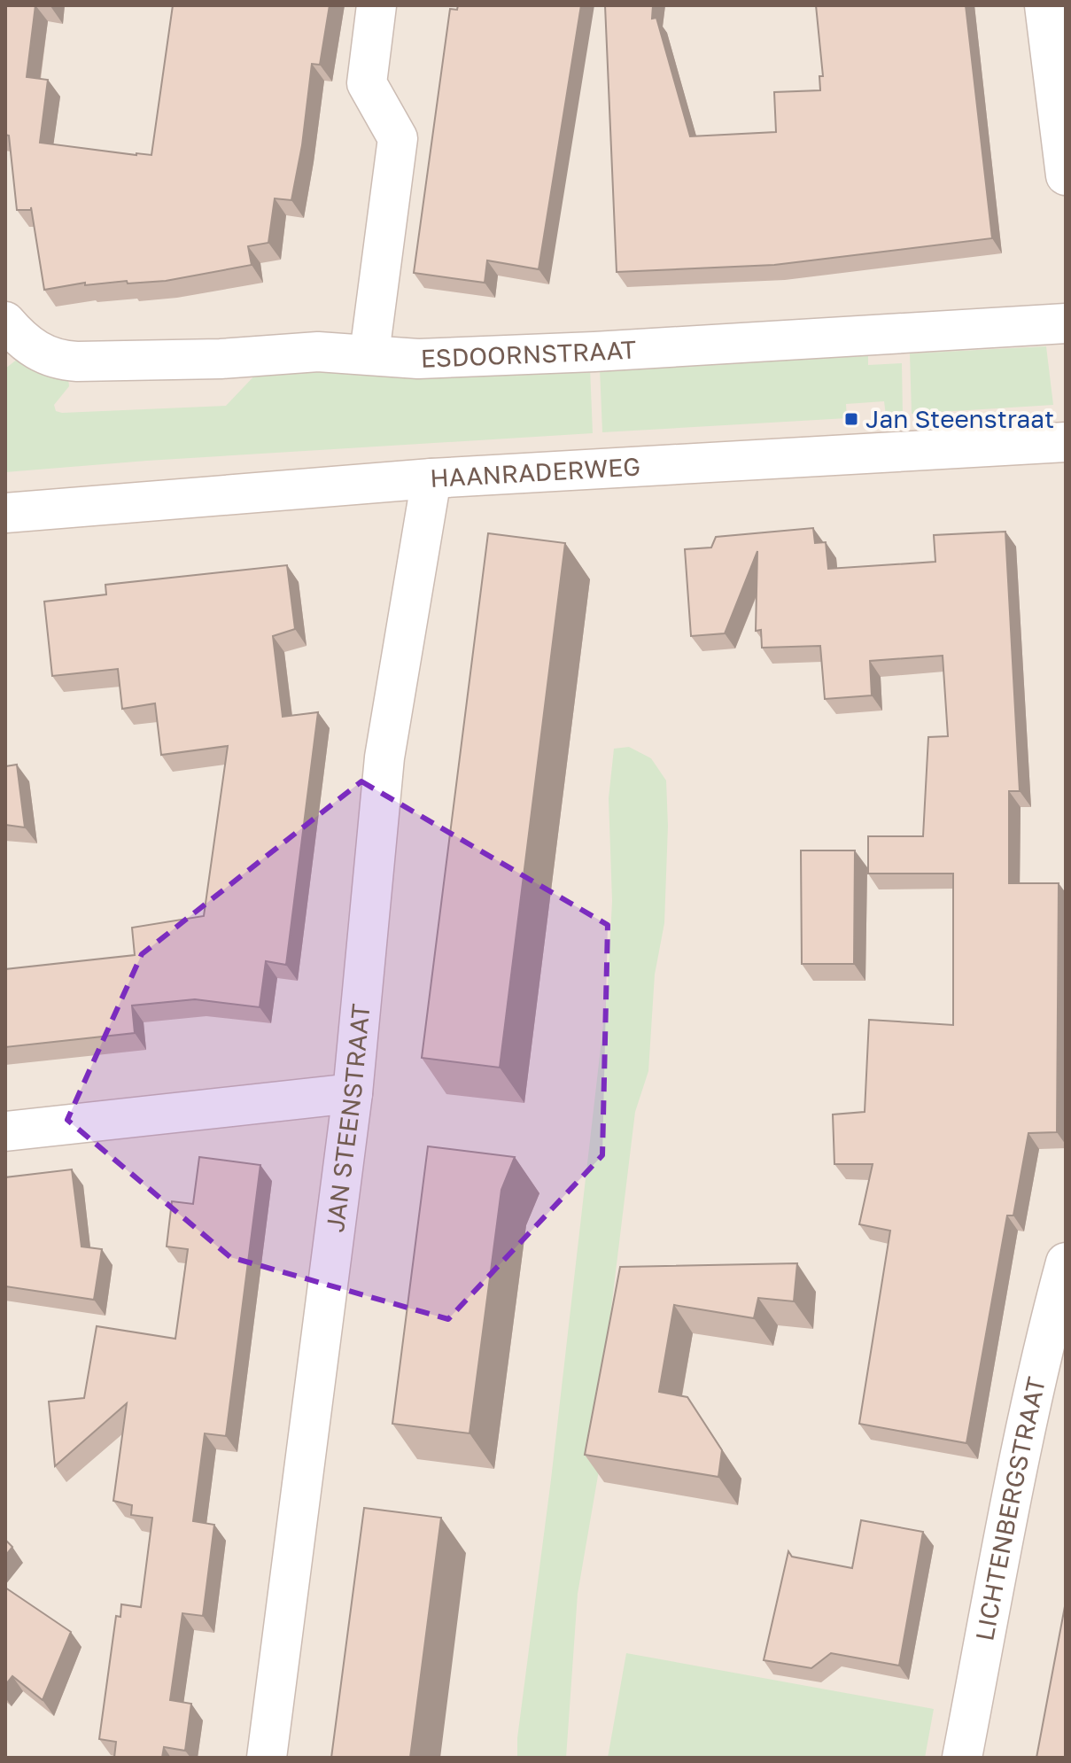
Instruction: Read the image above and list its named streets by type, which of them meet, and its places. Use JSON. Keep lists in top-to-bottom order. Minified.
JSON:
{"streets":{"street":["ESDOORNSTRAAT","HAANRADERWEG","JAN STEENSTRAAT","LICHTENBERGSTRAAT"]},"crossings":[["HAANRADERWEG","JAN STEENSTRAAT"]],"places":{"transit":["Jan Steenstraat"]}}
